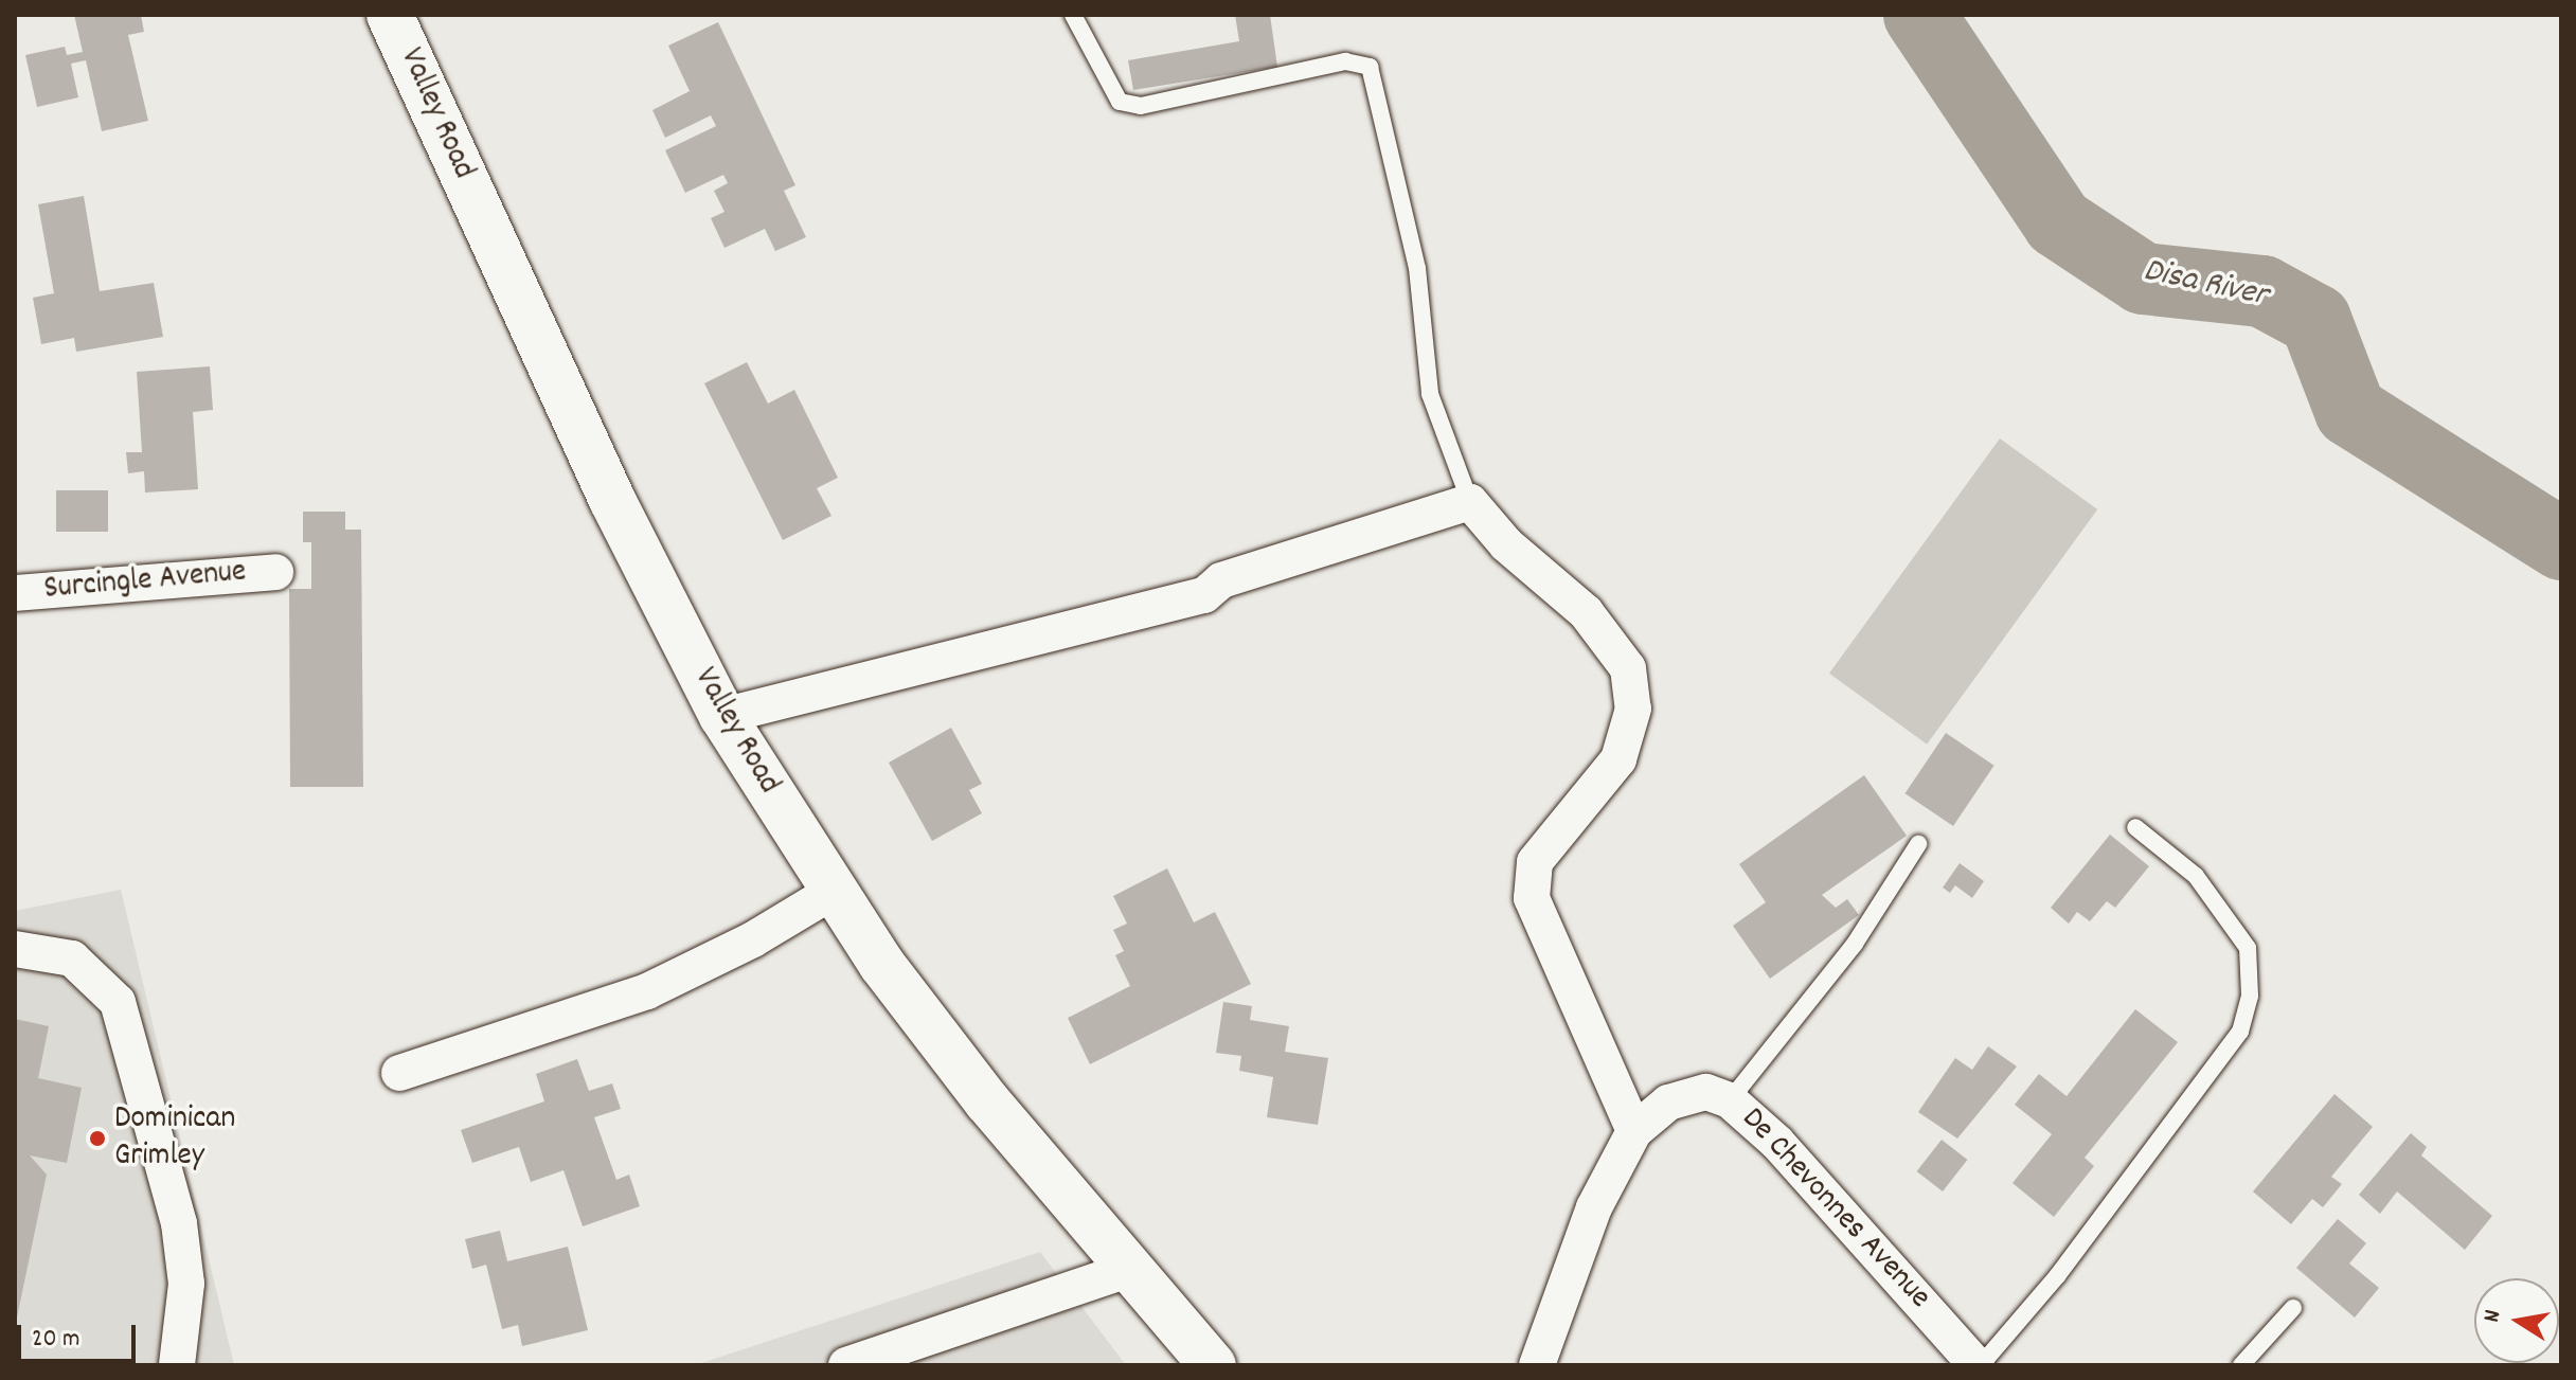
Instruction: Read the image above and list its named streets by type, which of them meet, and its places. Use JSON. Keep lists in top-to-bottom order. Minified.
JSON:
{"streets":{"street":["Valley Road","Surcingle Avenue","De Chevonnes Avenue"]},"water":["Disa River"],"places":["Dominican Grimley"],"scale_bar":"20 m","north":"left"}
